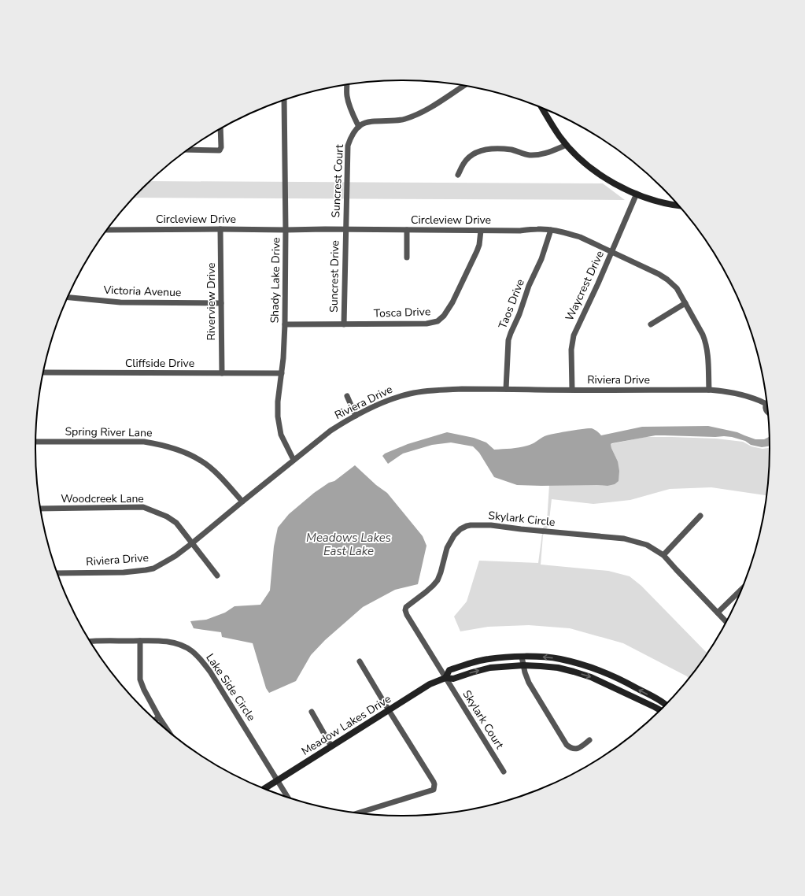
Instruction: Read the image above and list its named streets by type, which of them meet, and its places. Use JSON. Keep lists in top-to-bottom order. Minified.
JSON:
{"streets":{"street":["Suncrest Court","Circleview Drive","Suncrest Drive","Shady Lake Drive","Waycrest Drive","Victoria Avenue","Riverview Drive","Taos Drive","Tosca Drive","Cliffside Drive","Riviera Drive","Spring River Lane","Woodcreek Lane","Skylark Circle","Lake Side Circle","Skylark Court","Meadow Lakes Drive"]},"crossings":[["Suncrest Court","Circleview Drive"],["Suncrest Court","Suncrest Drive"],["Circleview Drive","Suncrest Drive"],["Circleview Drive","Shady Lake Drive"],["Circleview Drive","Waycrest Drive"],["Circleview Drive","Riverview Drive"],["Circleview Drive","Taos Drive"],["Circleview Drive","Tosca Drive"],["Circleview Drive","Riviera Drive"],["Suncrest Drive","Tosca Drive"],["Shady Lake Drive","Tosca Drive"],["Shady Lake Drive","Cliffside Drive"],["Shady Lake Drive","Riviera Drive"],["Waycrest Drive","Riviera Drive"],["Victoria Avenue","Riverview Drive"],["Riverview Drive","Cliffside Drive"],["Taos Drive","Riviera Drive"],["Riviera Drive","Spring River Lane"],["Riviera Drive","Woodcreek Lane"],["Skylark Circle","Skylark Court"],["Skylark Circle","Meadow Lakes Drive"],["Lake Side Circle","Meadow Lakes Drive"],["Skylark Court","Meadow Lakes Drive"]],"water":["Meadows Lakes East Lake"]}
